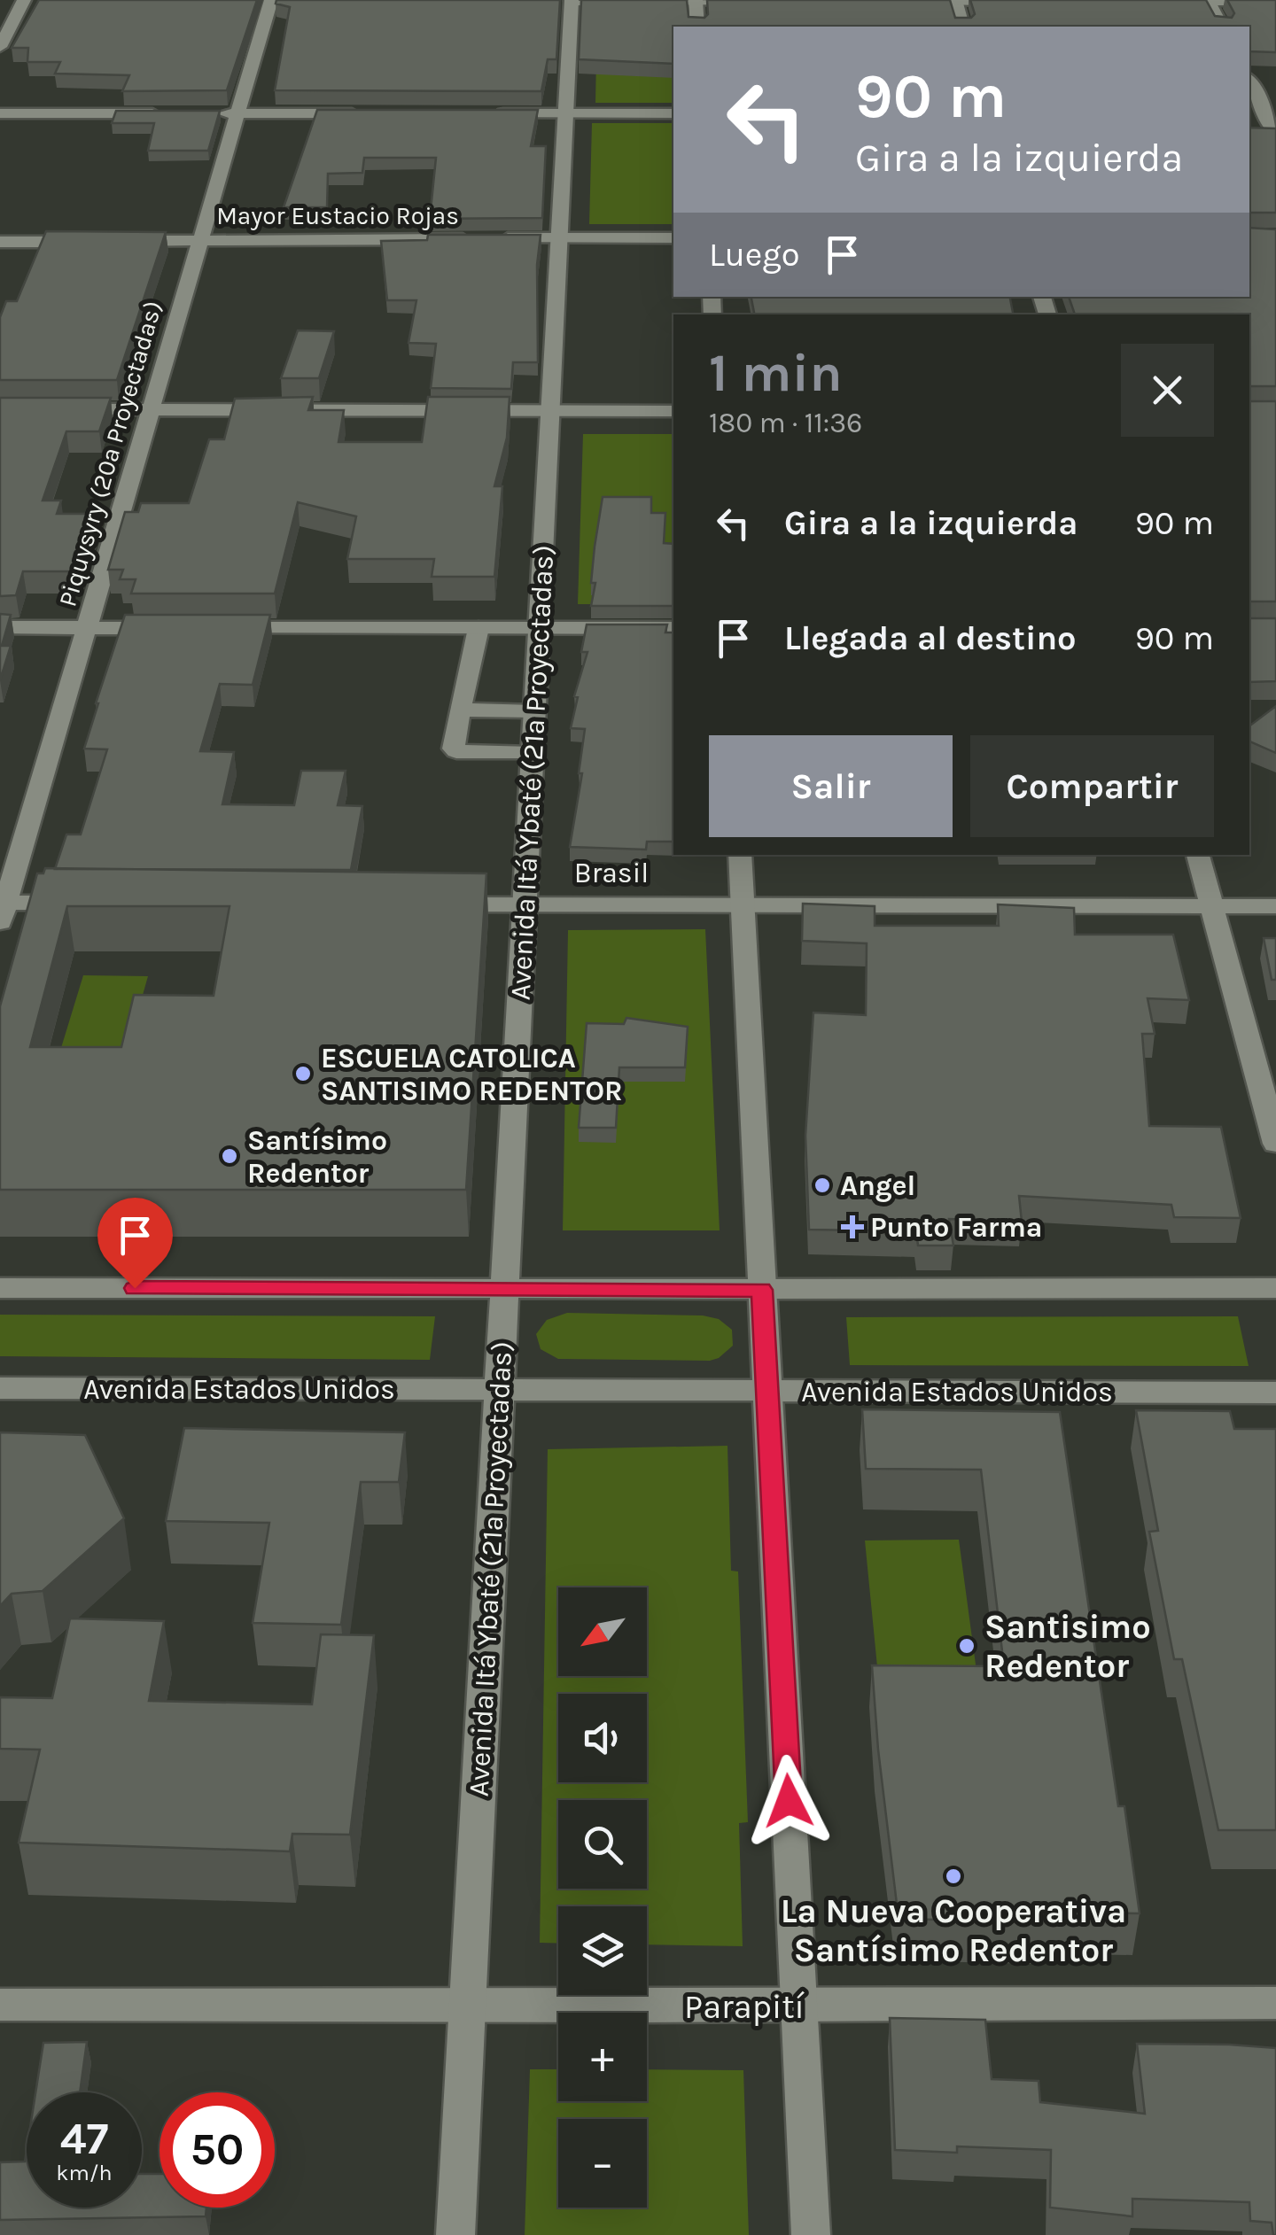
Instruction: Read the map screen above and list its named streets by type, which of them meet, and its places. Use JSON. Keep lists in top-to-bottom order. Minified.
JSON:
{"streets":{"street":["Mayor Eustacio Rojas","Piquysyry (20ª Proyectadas)","Avenida Itá Ybaté (21ª Proyectadas)","Brasil","Avenida Estados Unidos","Parapití"]},"crossings":[["Mayor Eustacio Rojas","Piquysyry (20ª Proyectadas)"],["Mayor Eustacio Rojas","Avenida Itá Ybaté (21ª Proyectadas)"],["Avenida Itá Ybaté (21ª Proyectadas)","Brasil"],["Avenida Itá Ybaté (21ª Proyectadas)","Avenida Estados Unidos"],["Avenida Itá Ybaté (21ª Proyectadas)","Parapití"]],"places":{"other":["ESCUELA CATOLICA SANTISIMO REDENTOR","Santísimo Redentor","Angel","Santisimo Redentor","La Nueva Cooperativa Santísimo Redentor"],"health":["Punto Farma"]},"north":"bottom left","page":{"turn":["90 m","Gira a la izquierda"],"then":"Luego","heading":["1 min","180 m · 11:36"],"list":[{"name":"Gira a la izquierda","value":"90 m"},{"name":"Llegada al destino","value":"90 m"}],"buttons":["Salir","Compartir"],"map_buttons":["+","−"],"speed":"47 km/h","limit":"50"}}
